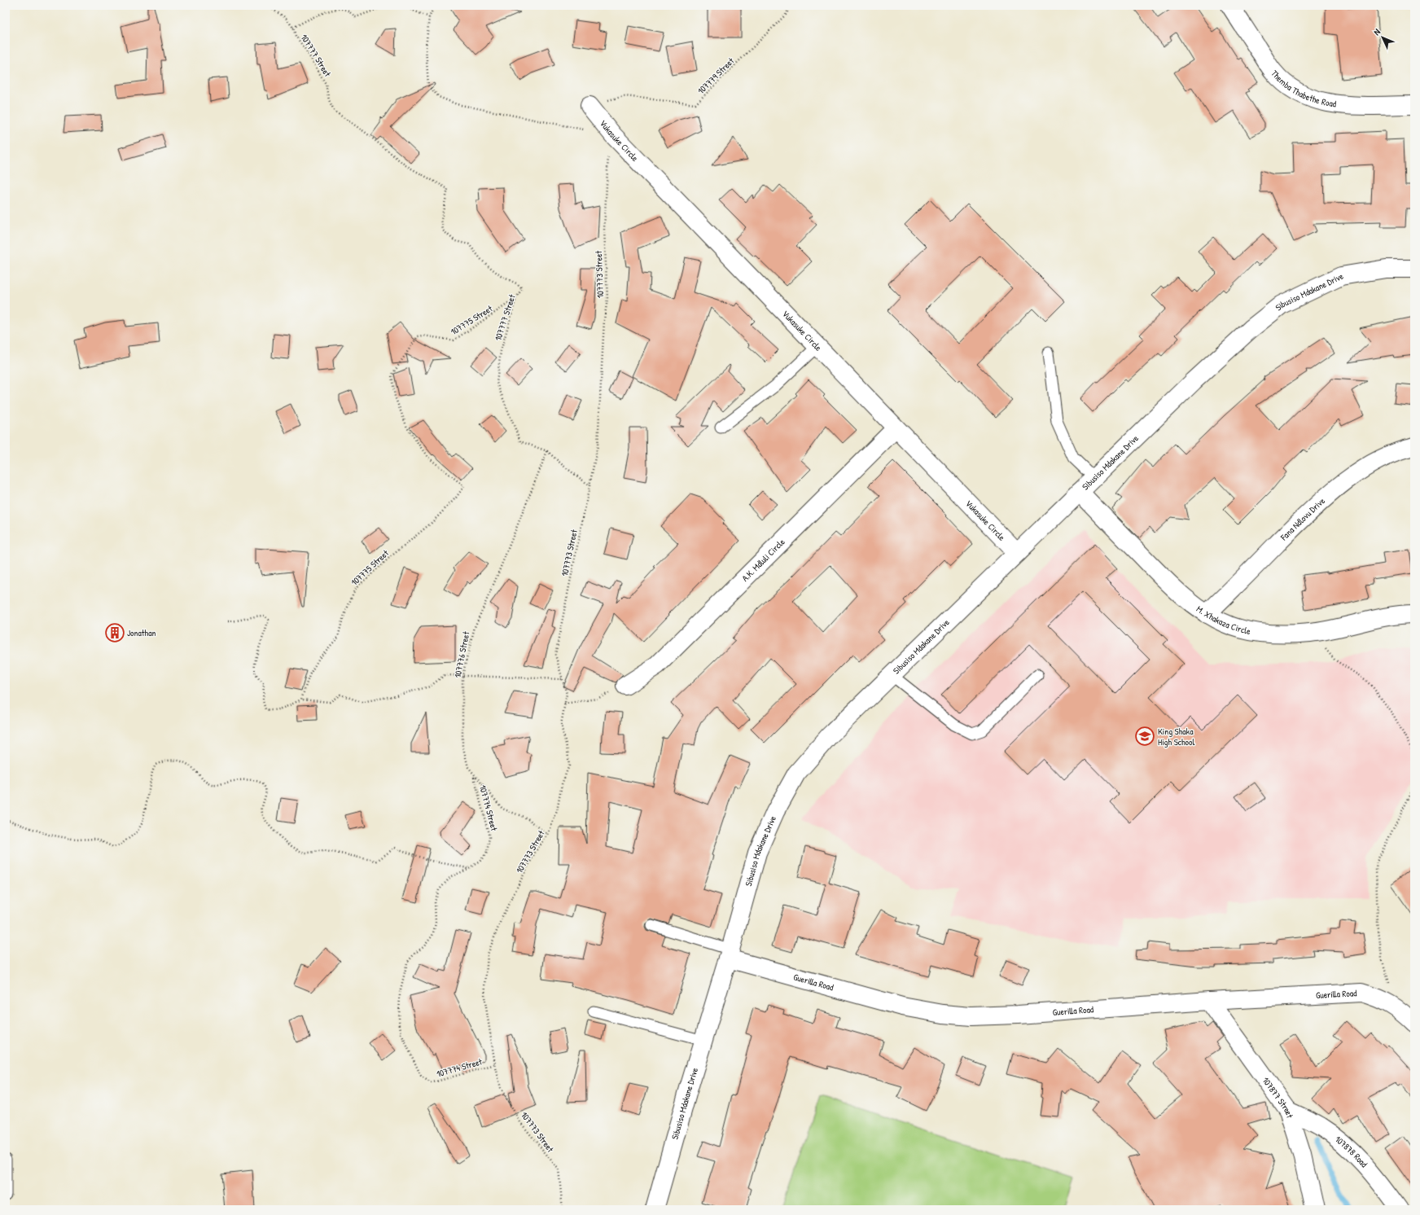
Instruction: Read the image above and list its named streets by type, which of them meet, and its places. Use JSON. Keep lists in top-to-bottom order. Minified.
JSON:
{"streets":{"street":["Themba Thabethe Road","Vukasuke Circle","Sibusiso Mdakane Drive","Fana Ndlovu Drive","A.K. Mdluli Circle","M. Xhakaza Circle","Guerilla Road","107877 Street","107878 Road"],"path":["107777 Street","107779 Street","107773 Street","107775 Street","107776 Street","107774 Street"]},"crossings":[["107777 Street","107773 Street"],["107777 Street","107775 Street"],["107777 Street","107776 Street"],["107779 Street","Vukasuke Circle"],["Vukasuke Circle","107773 Street"],["Vukasuke Circle","Sibusiso Mdakane Drive"],["Vukasuke Circle","A.K. Mdluli Circle"],["107773 Street","107776 Street"],["107773 Street","107774 Street"],["Sibusiso Mdakane Drive","M. Xhakaza Circle"],["Sibusiso Mdakane Drive","Guerilla Road"],["Fana Ndlovu Drive","M. Xhakaza Circle"],["107776 Street","107774 Street"],["Guerilla Road","107877 Street"],["107877 Street","107878 Road"]],"places":{"building":["Jonathan"],"school or university":["King Shaka High School"]},"north":"top left"}
